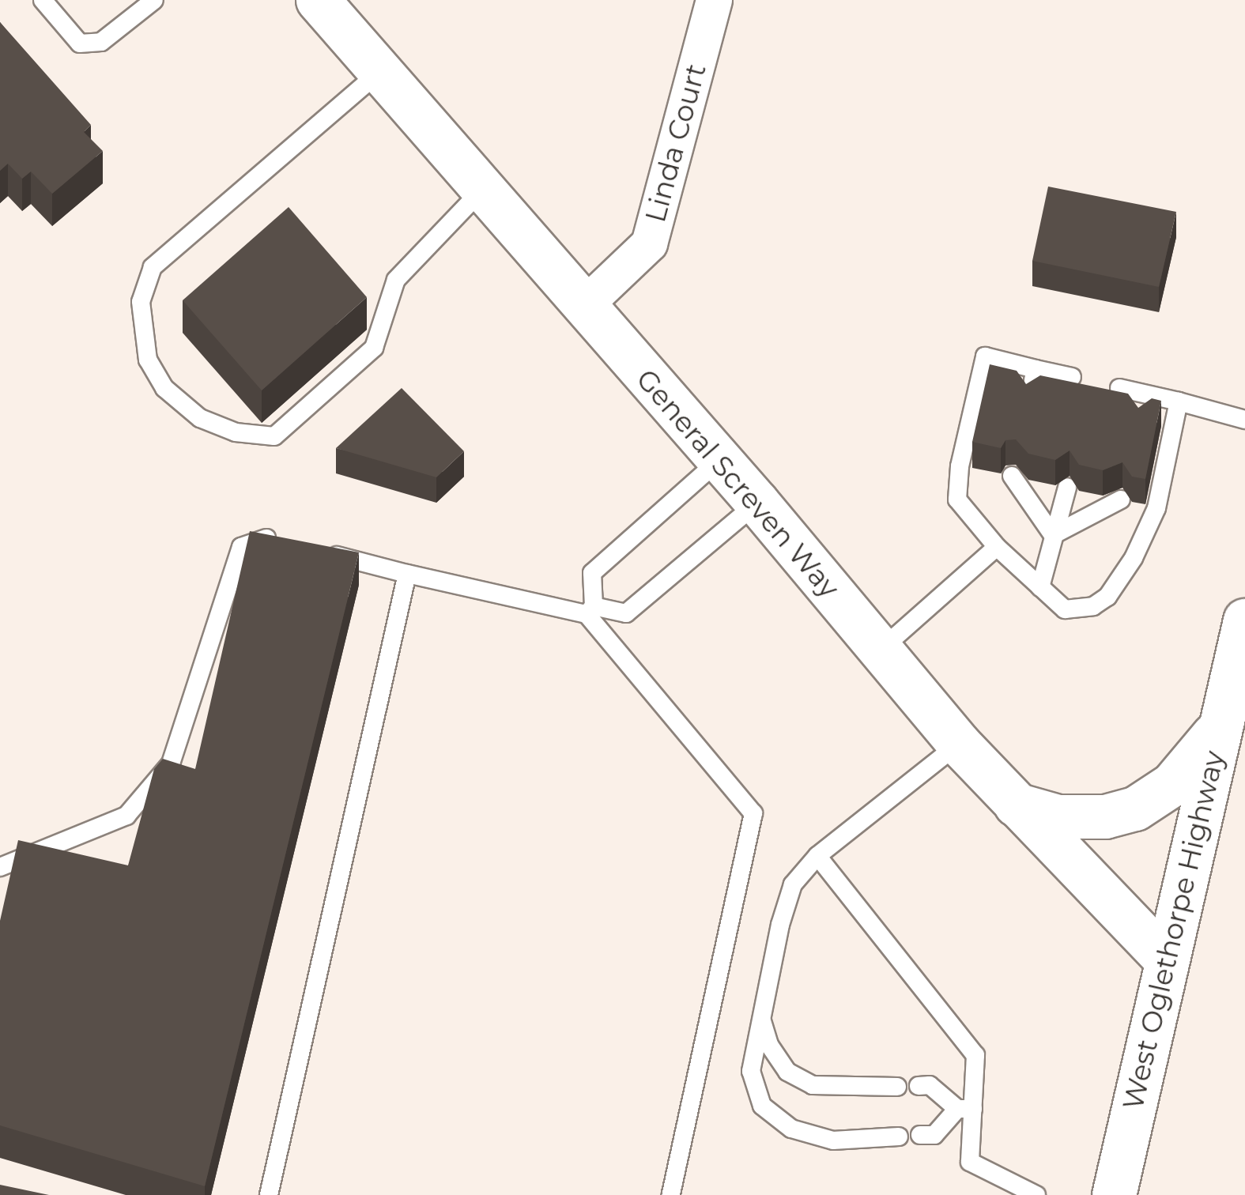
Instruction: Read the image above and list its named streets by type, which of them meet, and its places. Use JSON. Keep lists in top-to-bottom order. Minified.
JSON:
{"streets":{"main road":["General Screven Way","West Oglethorpe Highway"],"street":["Linda Court"]},"crossings":[["Linda Court","General Screven Way"],["General Screven Way","West Oglethorpe Highway"]]}
